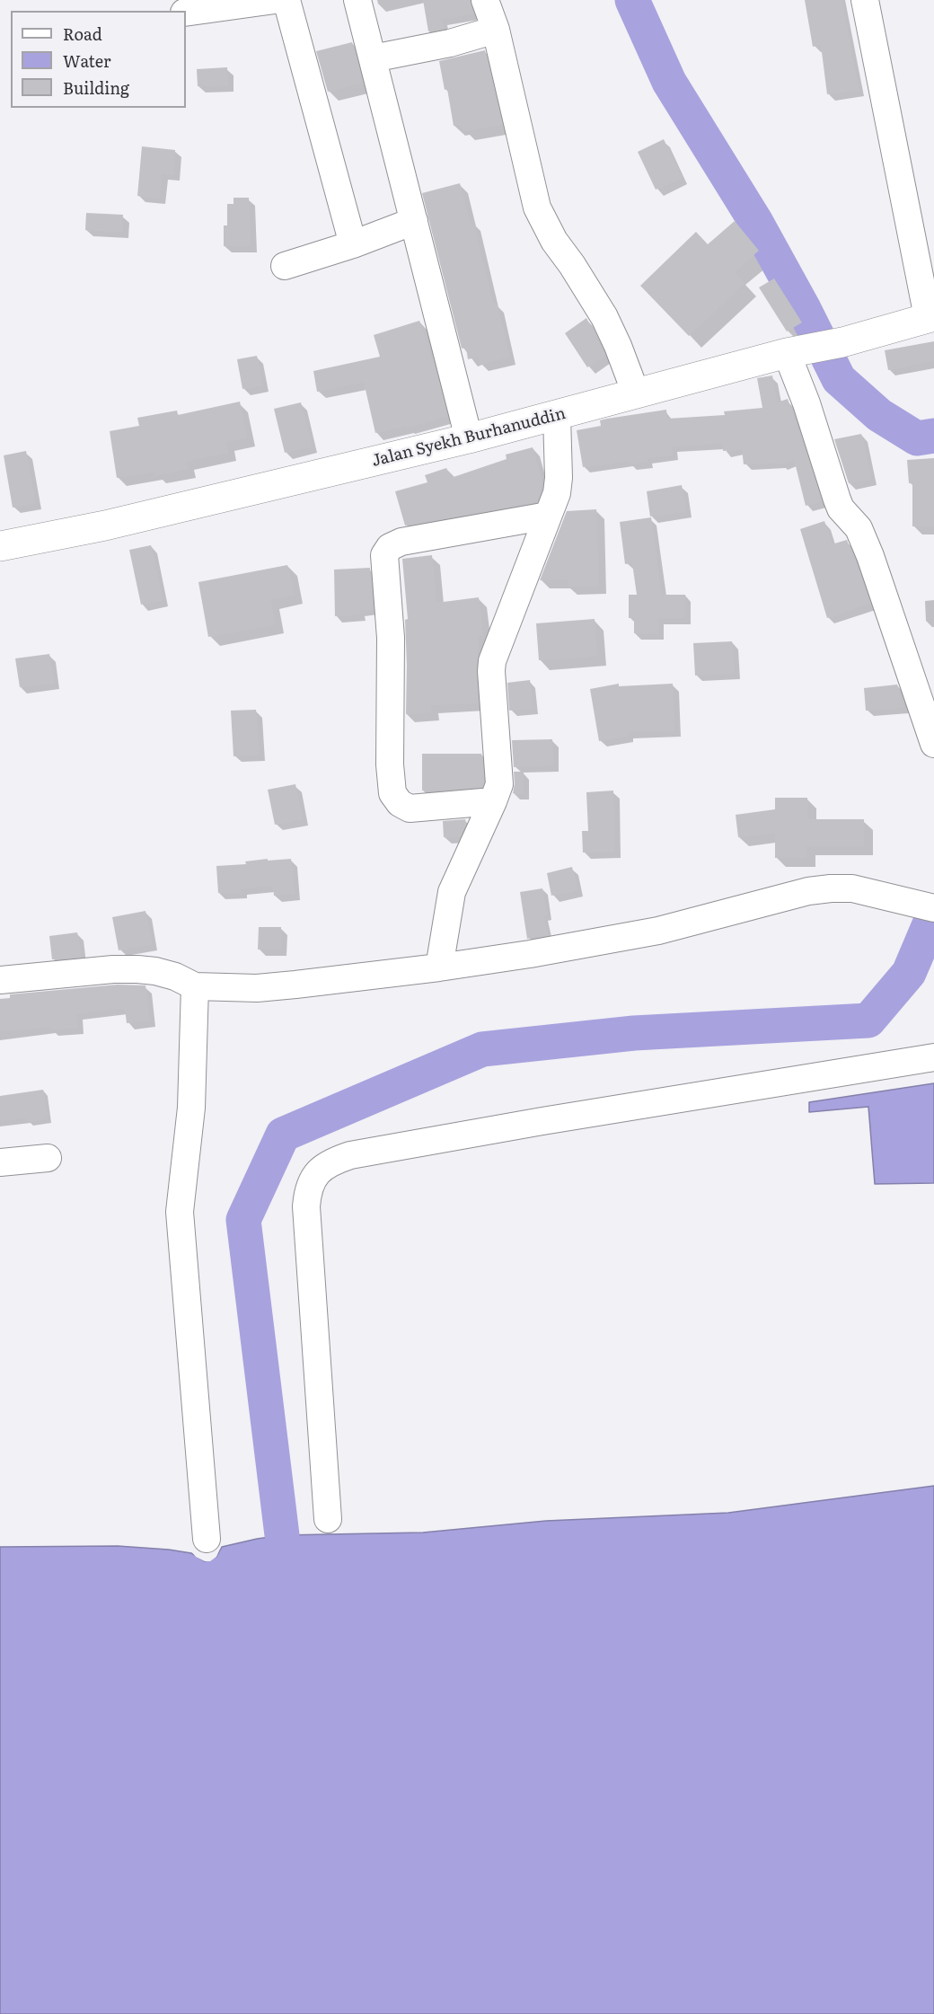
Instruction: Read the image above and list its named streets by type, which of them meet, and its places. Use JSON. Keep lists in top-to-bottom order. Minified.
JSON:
{"streets":{"main road":["Jalan Syekh Burhanuddin"]},"legend":["Road","Water","Building"]}
